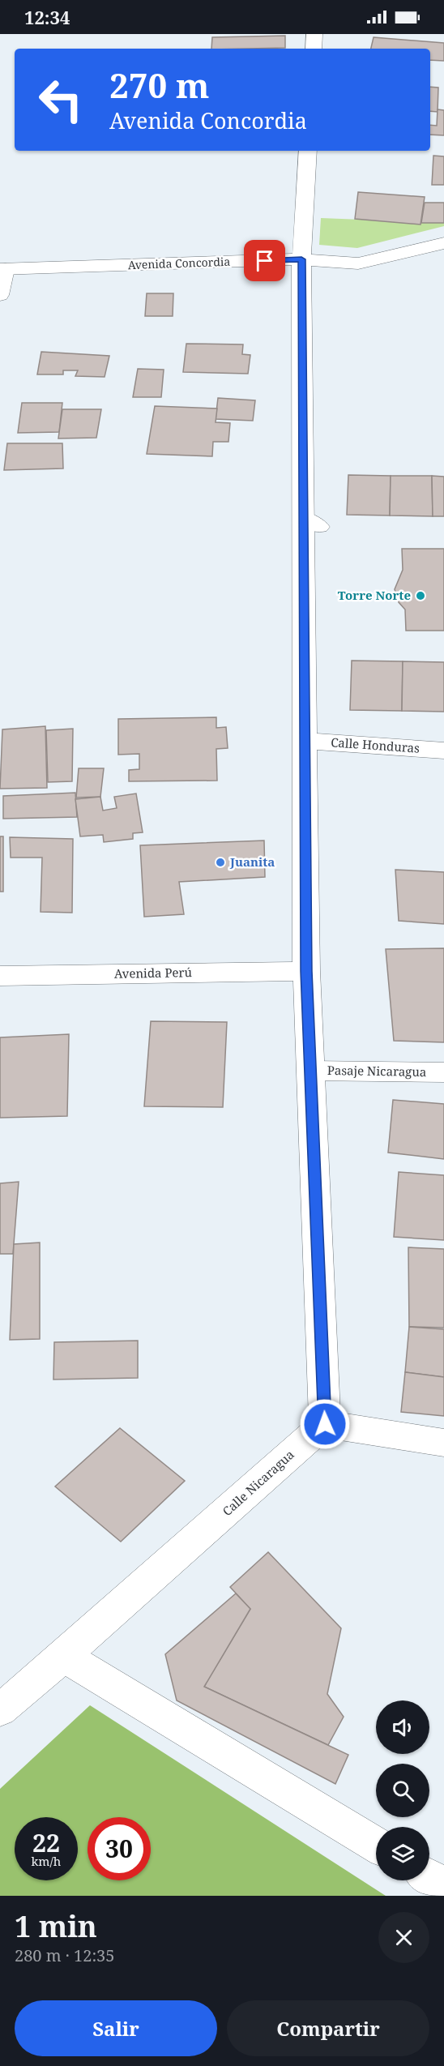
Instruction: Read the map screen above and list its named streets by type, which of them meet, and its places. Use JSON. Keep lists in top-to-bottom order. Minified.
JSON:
{"streets":{"street":["Avenida Concordia","Calle Honduras","Avenida Perú","Calle Nicaragua"],"lane":["Pasaje Nicaragua"]},"places":["Torre Norte","Juanita"],"page":{"status":"12:34","turn":["270 m","Avenida Concordia"],"speed":"22 km/h","limit":"30","heading":["1 min","280 m · 12:35"],"buttons":["Salir","Compartir"]}}
